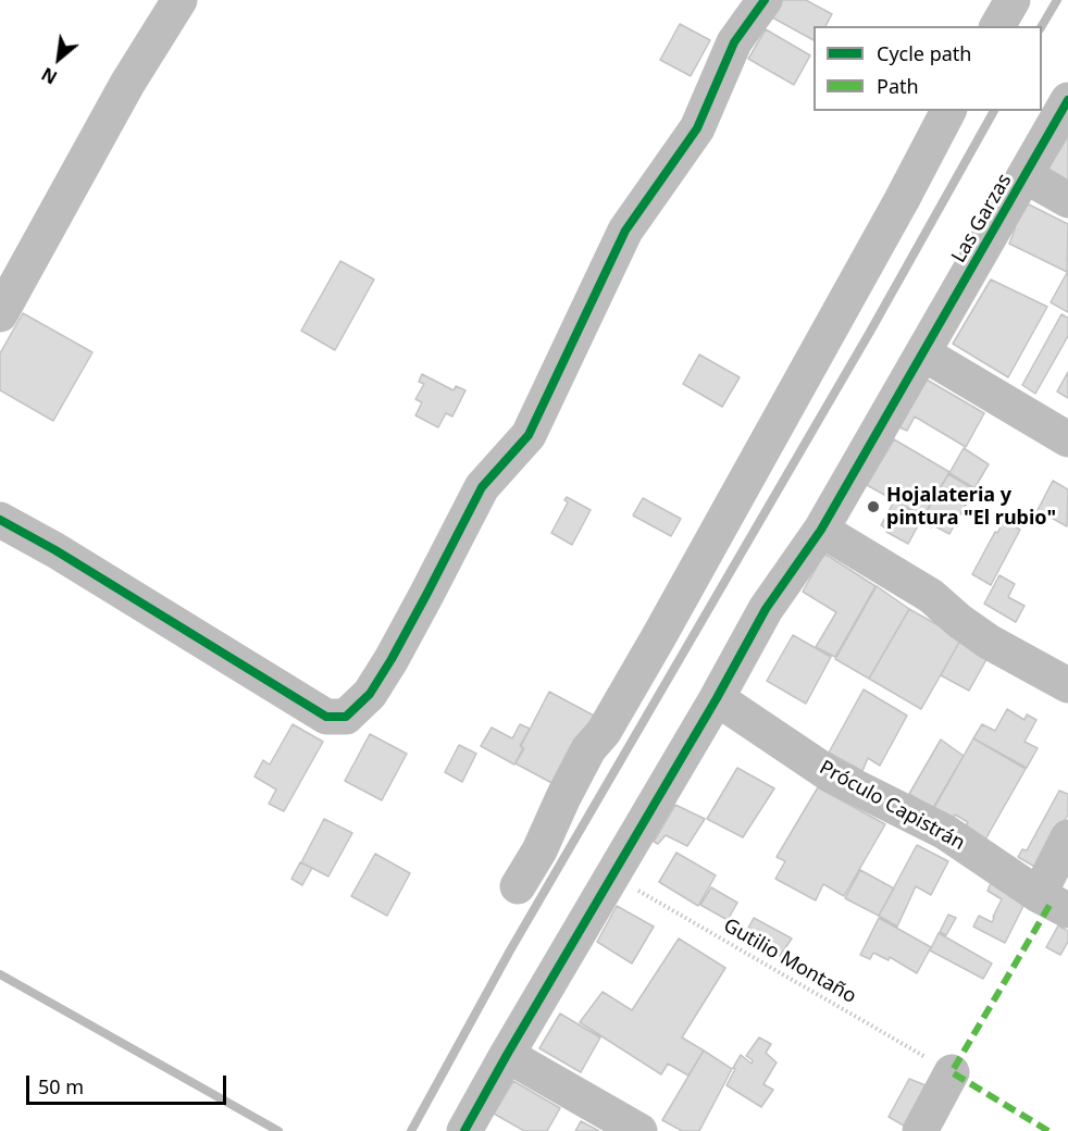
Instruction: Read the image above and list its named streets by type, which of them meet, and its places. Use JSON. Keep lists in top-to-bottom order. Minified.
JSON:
{"streets":{"street":["Las Garzas","Próculo Capistrán"],"path":["Gutilio Montaño"]},"crossings":[["Las Garzas","Próculo Capistrán"],["Las Garzas","Gutilio Montaño"]],"places":["Hojalateria y pintura \"El rubio\""],"legend":["Cycle path","Path"],"scale_bar":"50 m","north":"bottom left"}
